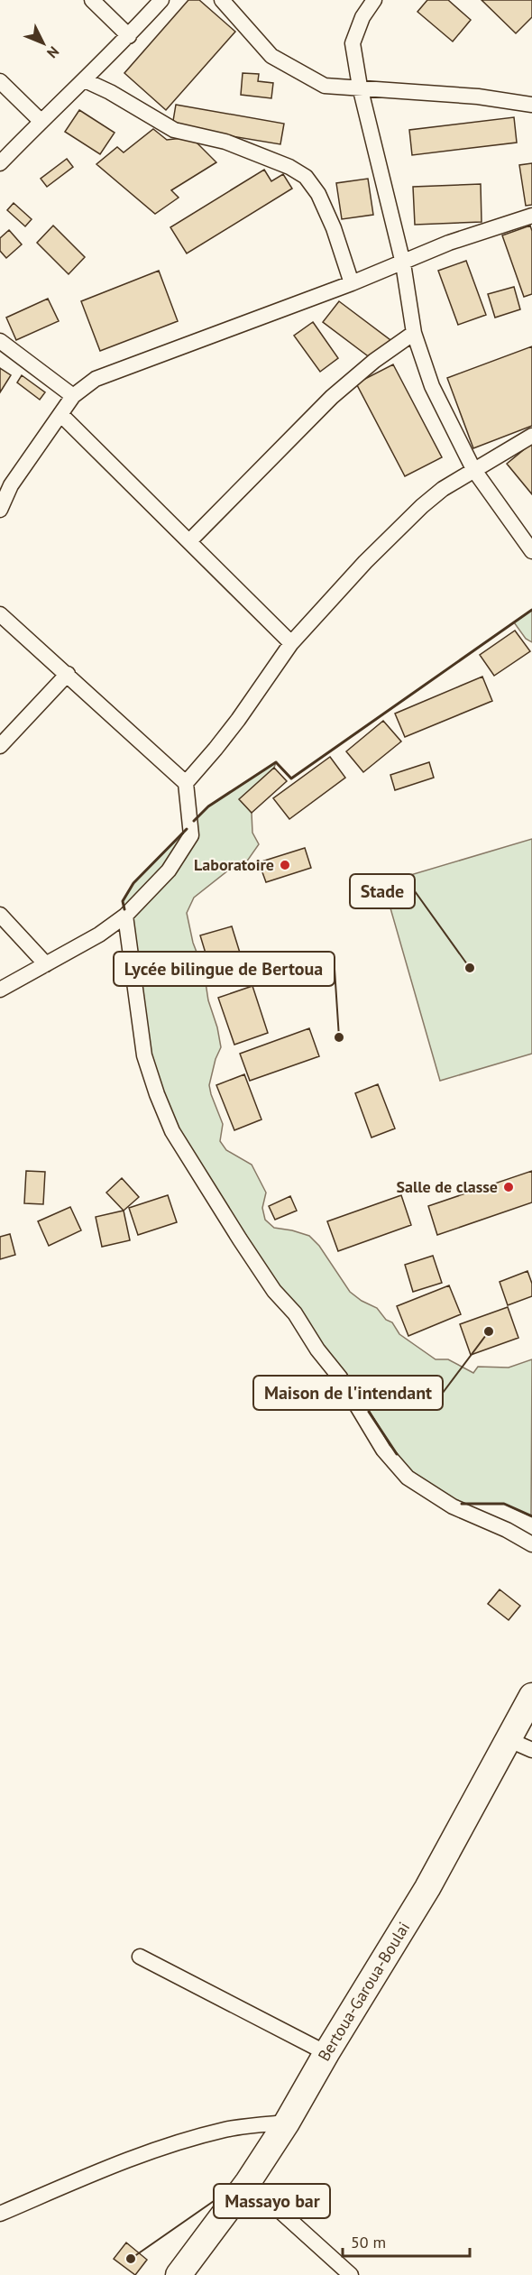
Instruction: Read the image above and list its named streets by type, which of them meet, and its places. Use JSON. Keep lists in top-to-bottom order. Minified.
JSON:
{"streets":{"highway":["Bertoua-Garoua-Boulai"]},"places":["Laboratoire","Stade","Lycée bilingue de Bertoua","Salle de classe","Maison de l'intendant","Massayo bar"],"scale_bar":"50 m","north":"bottom right"}
